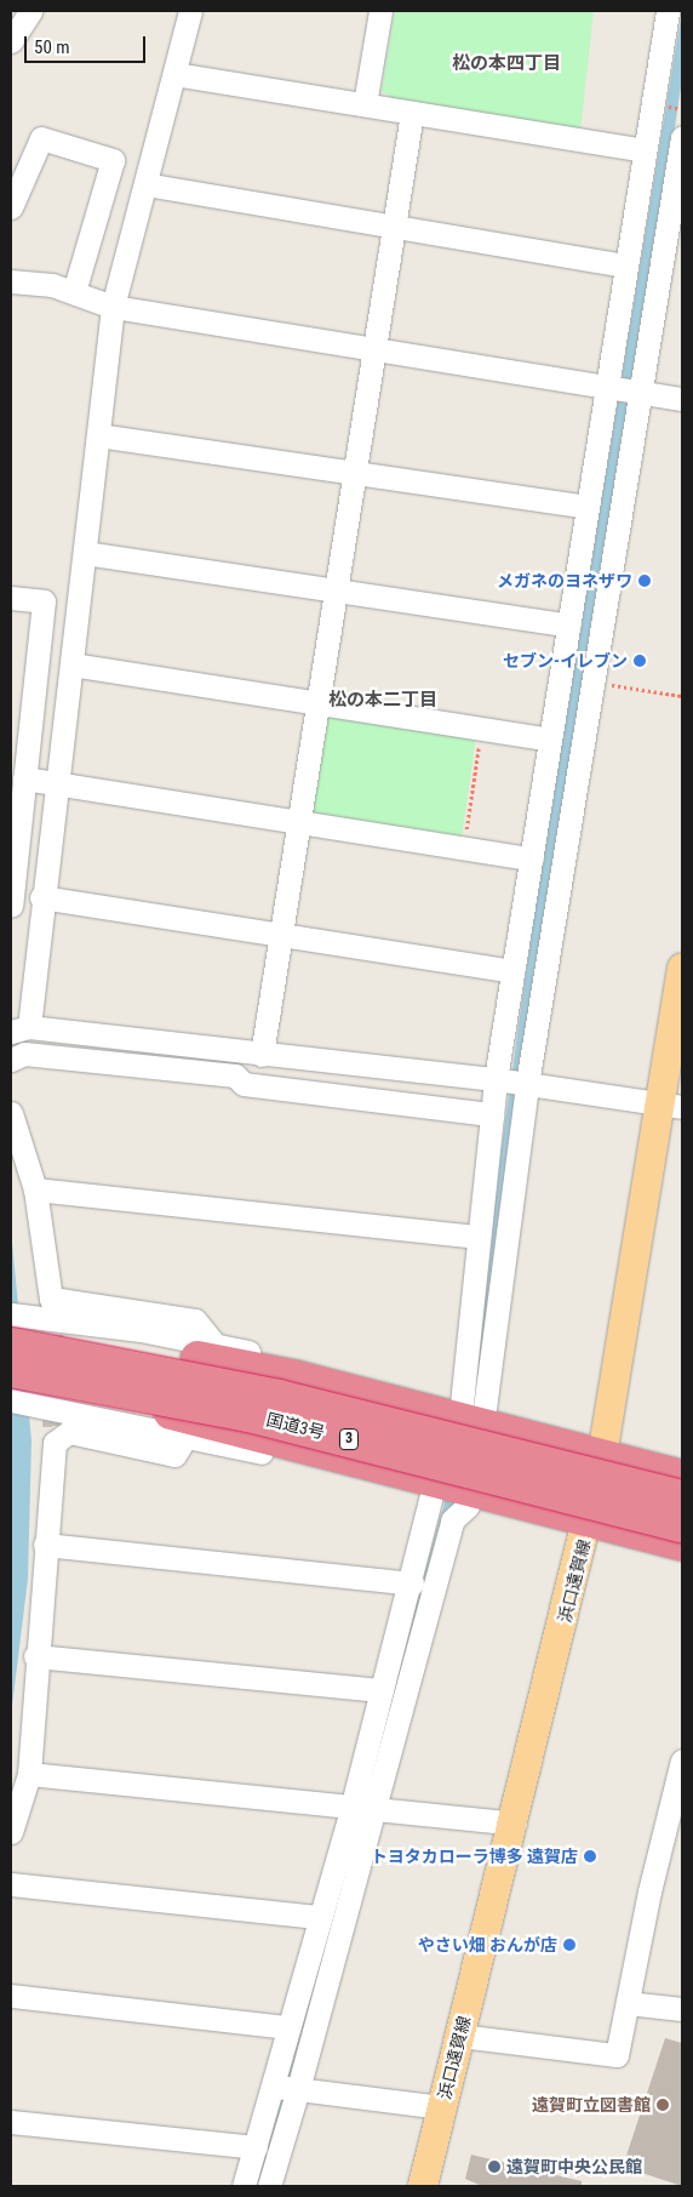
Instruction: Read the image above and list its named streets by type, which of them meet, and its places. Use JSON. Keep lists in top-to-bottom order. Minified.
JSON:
{"streets":{"highway":["国道3号","3"],"main road":["浜口遠賀線"]},"districts":["松の本四丁目","松の本二丁目"],"places":["メガネのヨネザワ","セブン-イレブン","トヨタカローラ博多 遠賀店","やさい畑 おんが店","遠賀町立図書館","遠賀町中央公民館"],"scale_bar":"50 m"}
